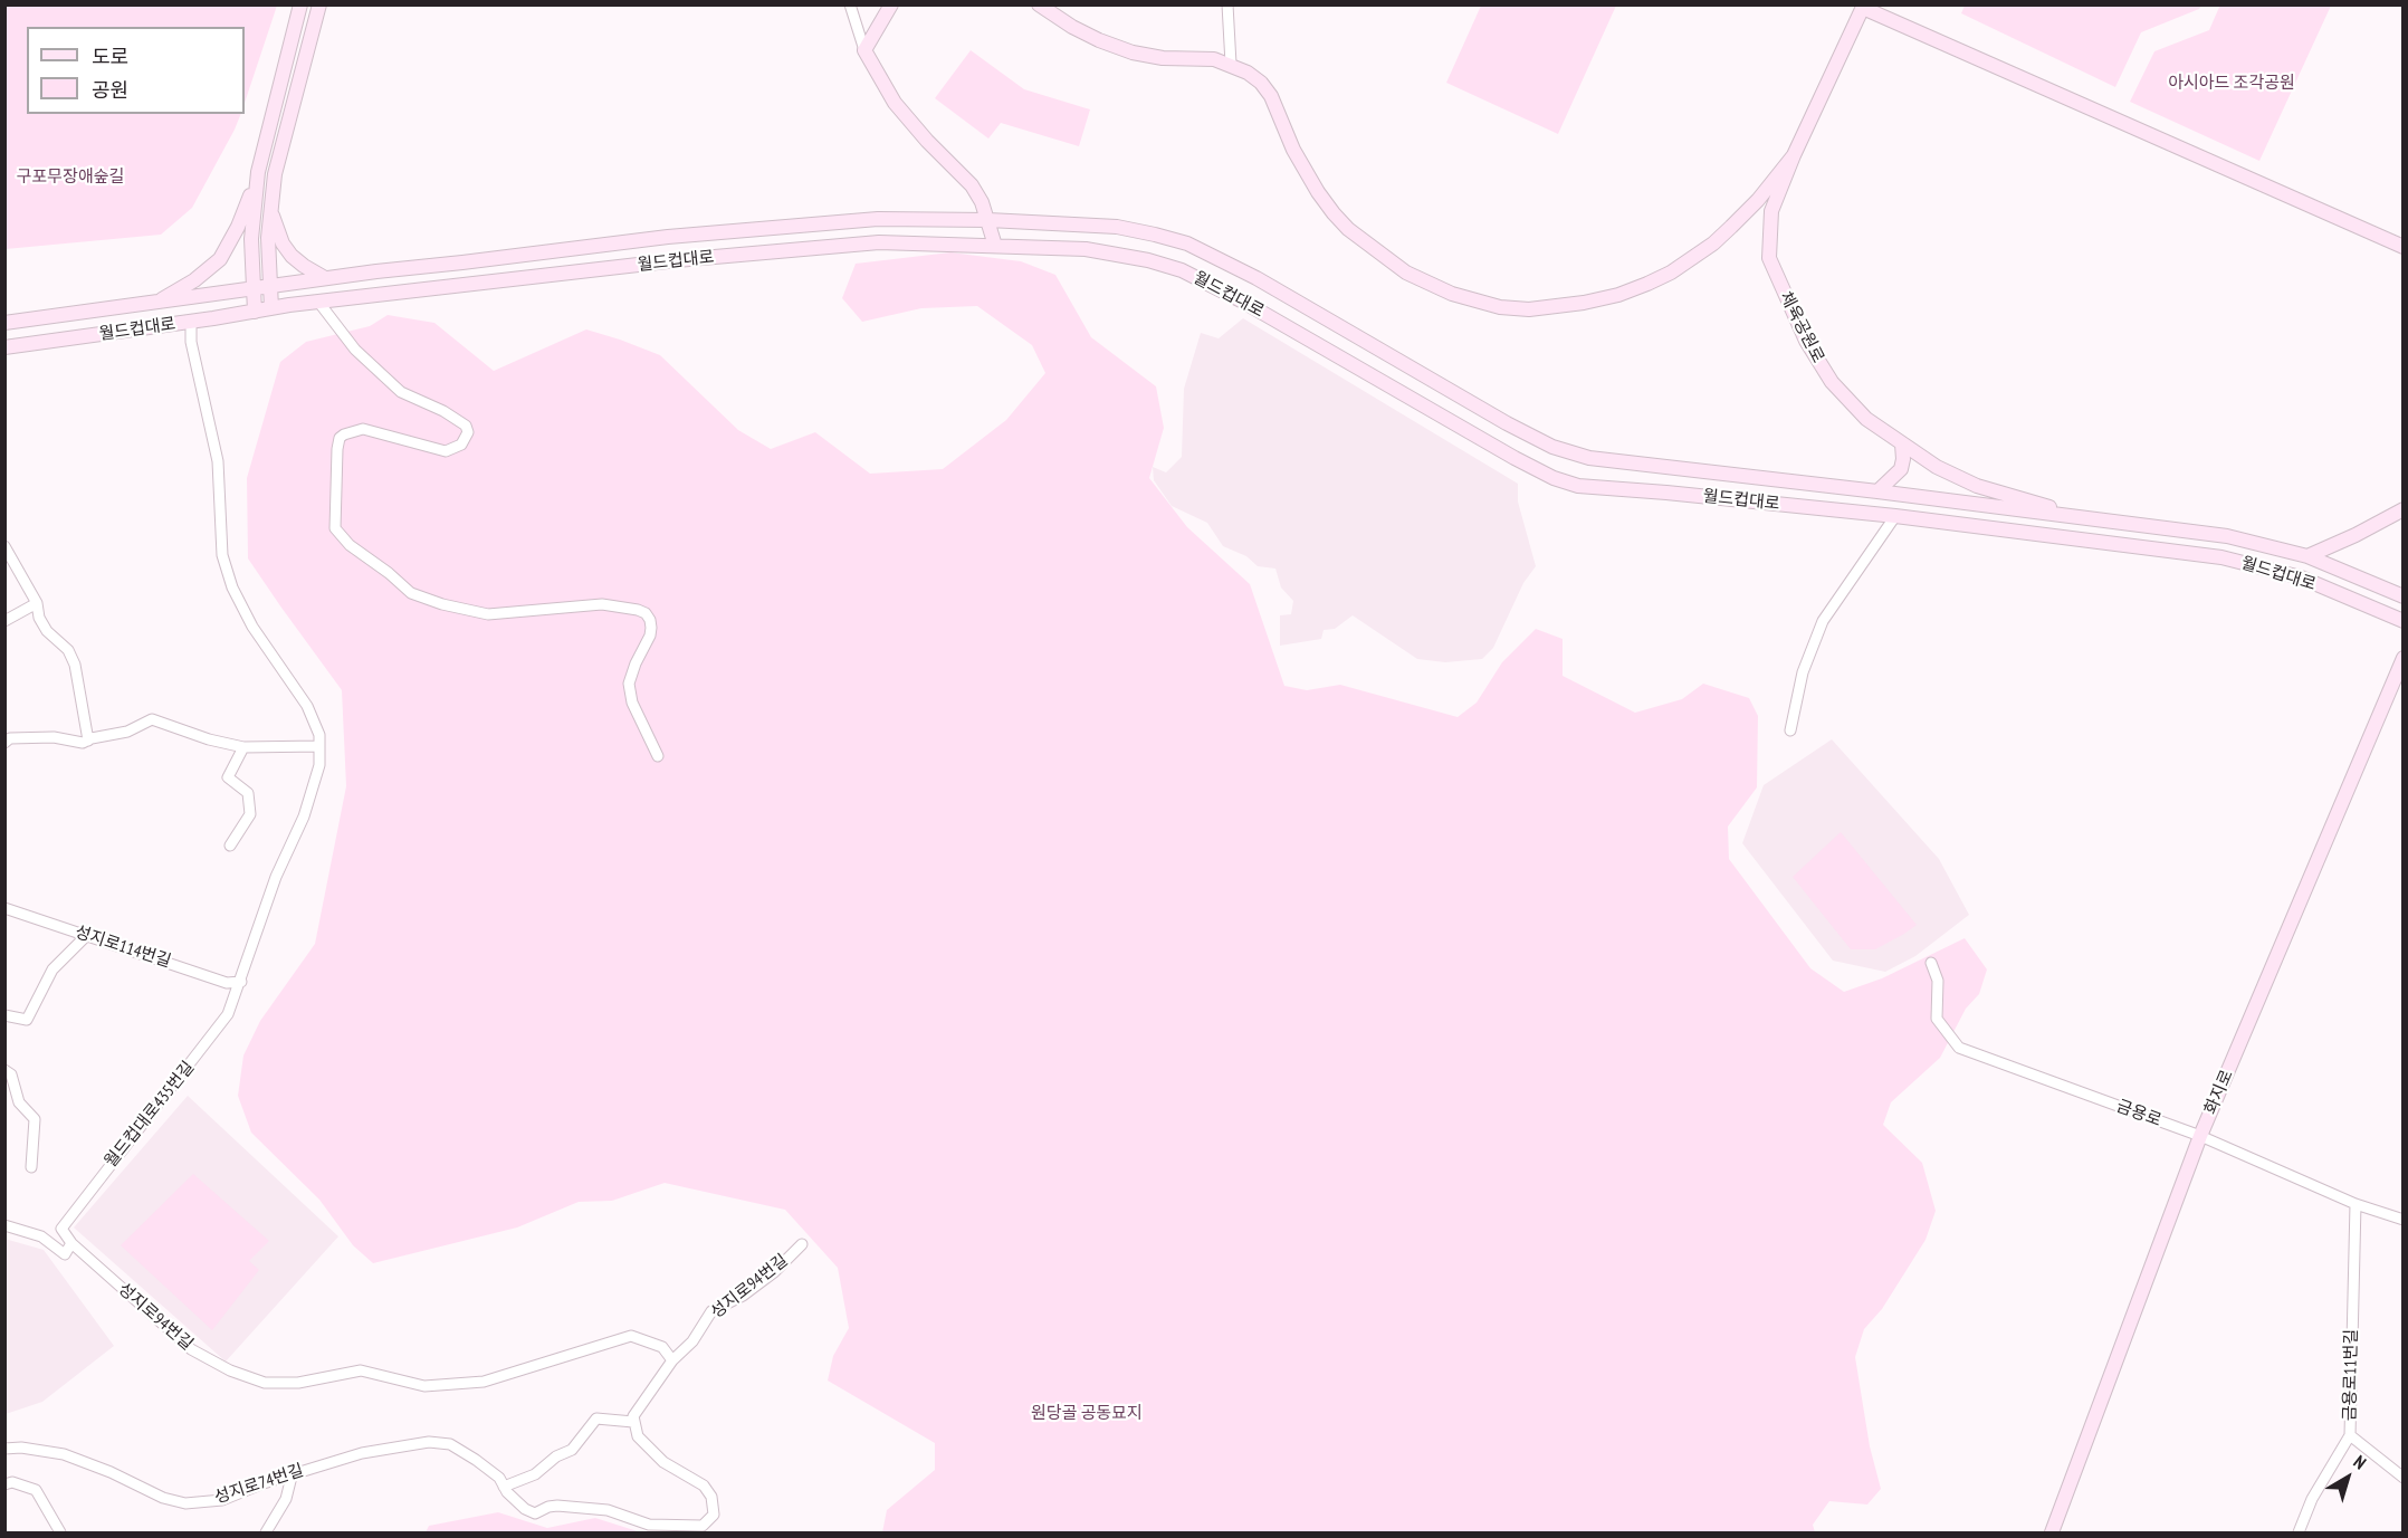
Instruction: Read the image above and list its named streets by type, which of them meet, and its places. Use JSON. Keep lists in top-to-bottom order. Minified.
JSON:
{"streets":{"main road":["월드컵대로","체육공원로","화지로"],"street":["성지로114번길","금용로","월드컵대로435번길","성지로94번길","금용로11번길","성지로74번길"]},"crossings":[["월드컵대로","체육공원로"],["성지로114번길","월드컵대로435번길"],["화지로","금용로"],["금용로","금용로11번길"],["월드컵대로435번길","성지로94번길"],["성지로94번길","성지로74번길"]],"parks":["아시아드 조각공원","구포무장애숲길","원당골 공동묘지"],"legend":["도로","공원"],"north":"top right"}
